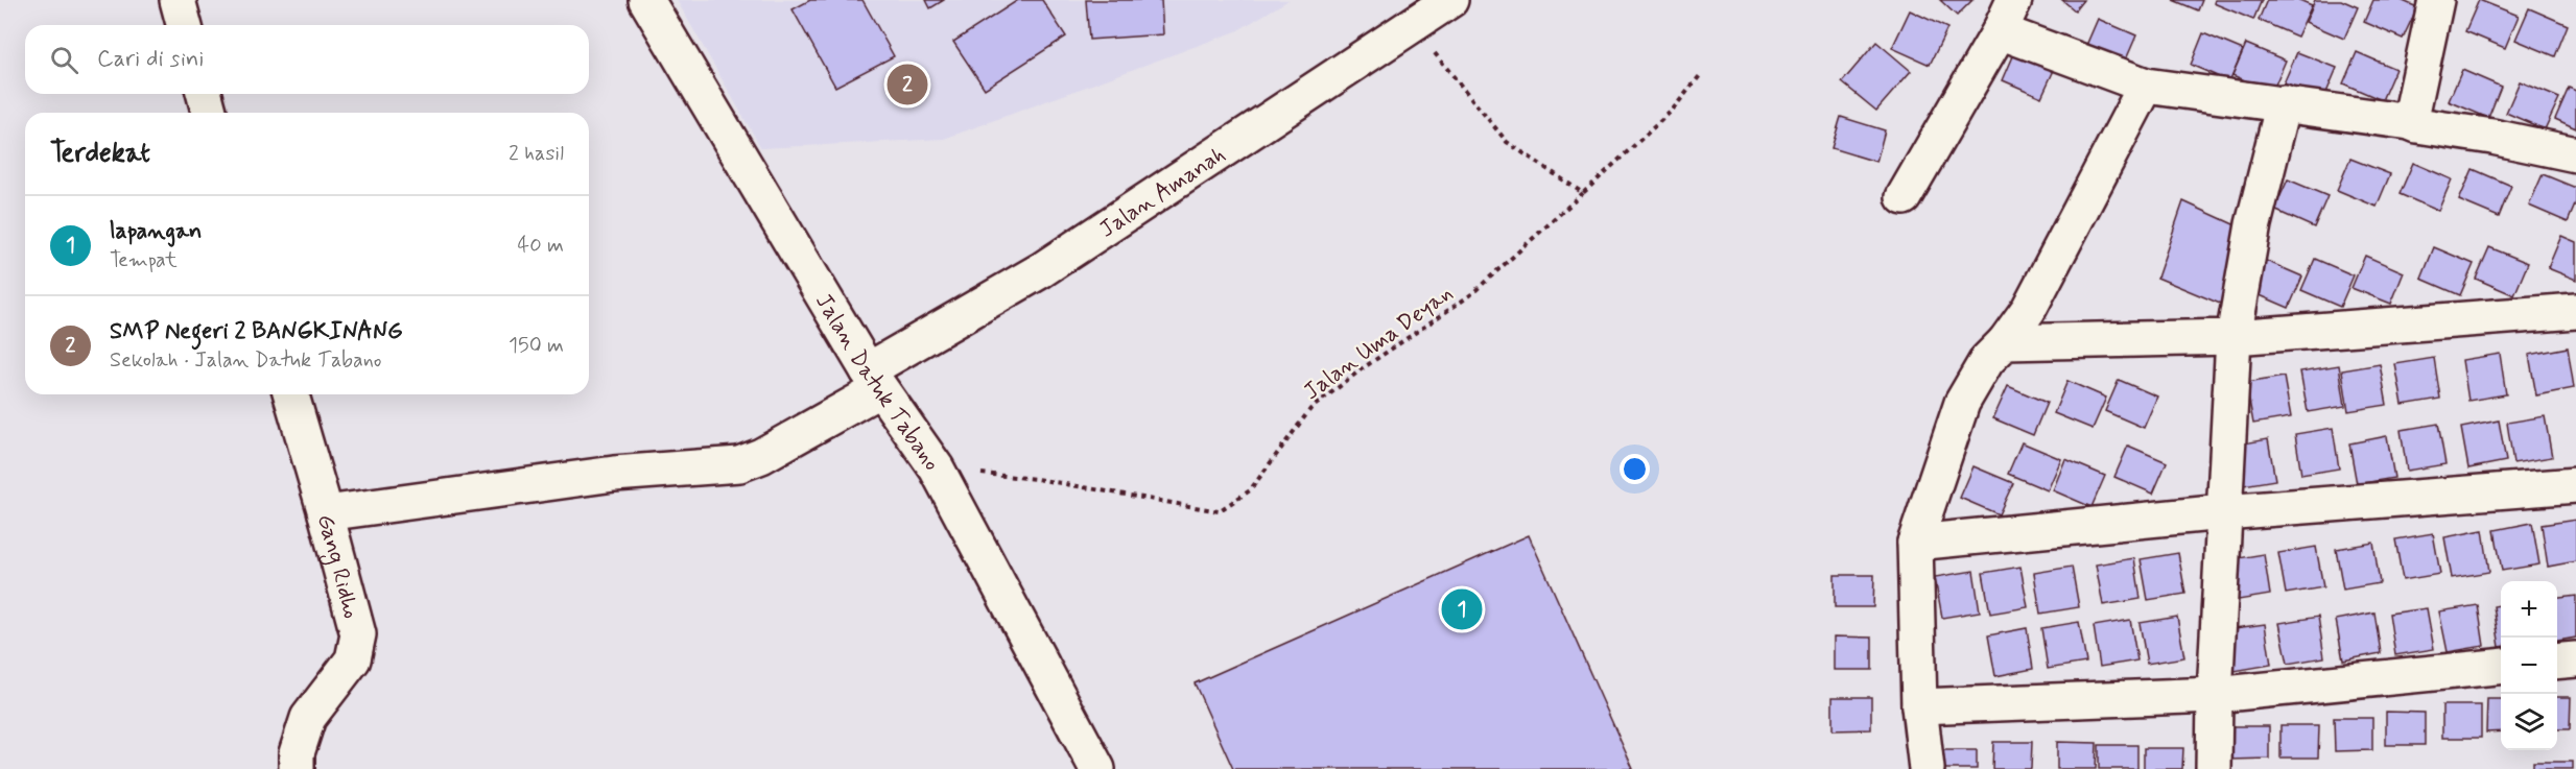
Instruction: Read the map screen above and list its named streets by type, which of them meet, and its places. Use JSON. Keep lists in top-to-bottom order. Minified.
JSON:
{"streets":{"street":["Jalan Amanah","Jalan Datuk Tabano","Gang Ridho"],"path":["Jalan Uma Deyan"]},"crossings":[["Jalan Amanah","Jalan Datuk Tabano"],["Jalan Amanah","Gang Ridho"],["Jalan Uma Deyan","Jalan Datuk Tabano"]],"page":{"search":"Cari di sini","pins":["2","1"],"heading":["Terdekat","2 hasil"],"list":[{"mark":"1","name":"lapangan","note":"Tempat","value":"40 m"},{"mark":"2","name":"SMP Negeri 2 BANGKINANG","note":"Sekolah · Jalan Datuk Tabano","value":"150 m"}],"map_buttons":["+","−"]}}
